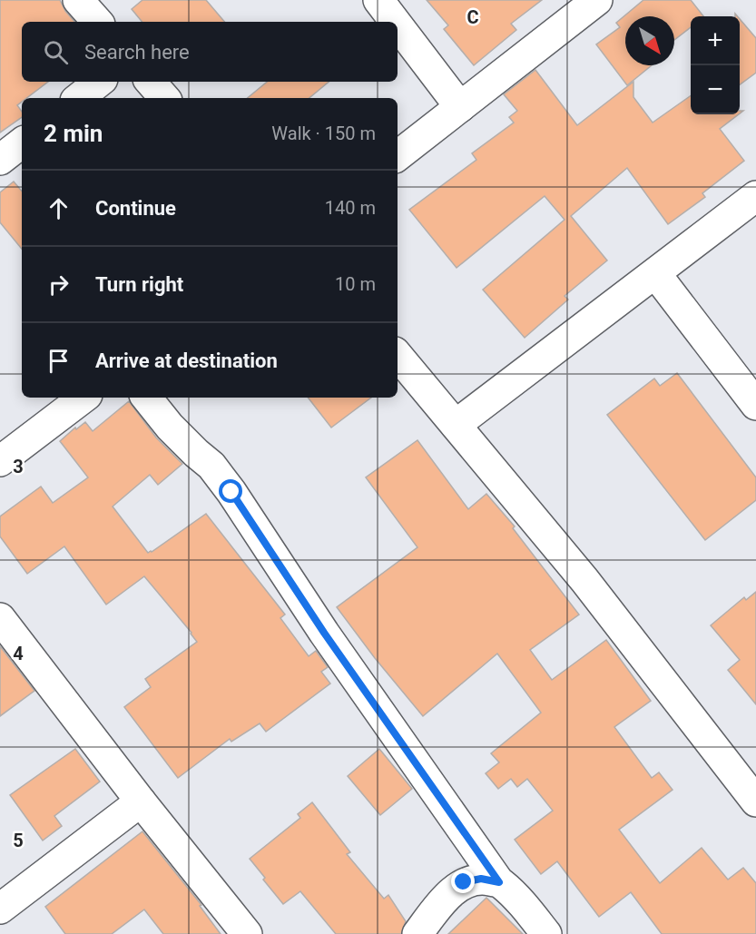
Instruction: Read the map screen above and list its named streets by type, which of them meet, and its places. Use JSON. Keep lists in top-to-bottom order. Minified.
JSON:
{"north":"bottom right","page":{"map_buttons":["+","−"],"search":"Search here","heading":["2 min","Walk · 150 m"],"list":[["Continue","140 m"],["Turn right","10 m"],"Arrive at destination"]},"grid":{"columns":["C"],"rows":["3","4","5"]}}
